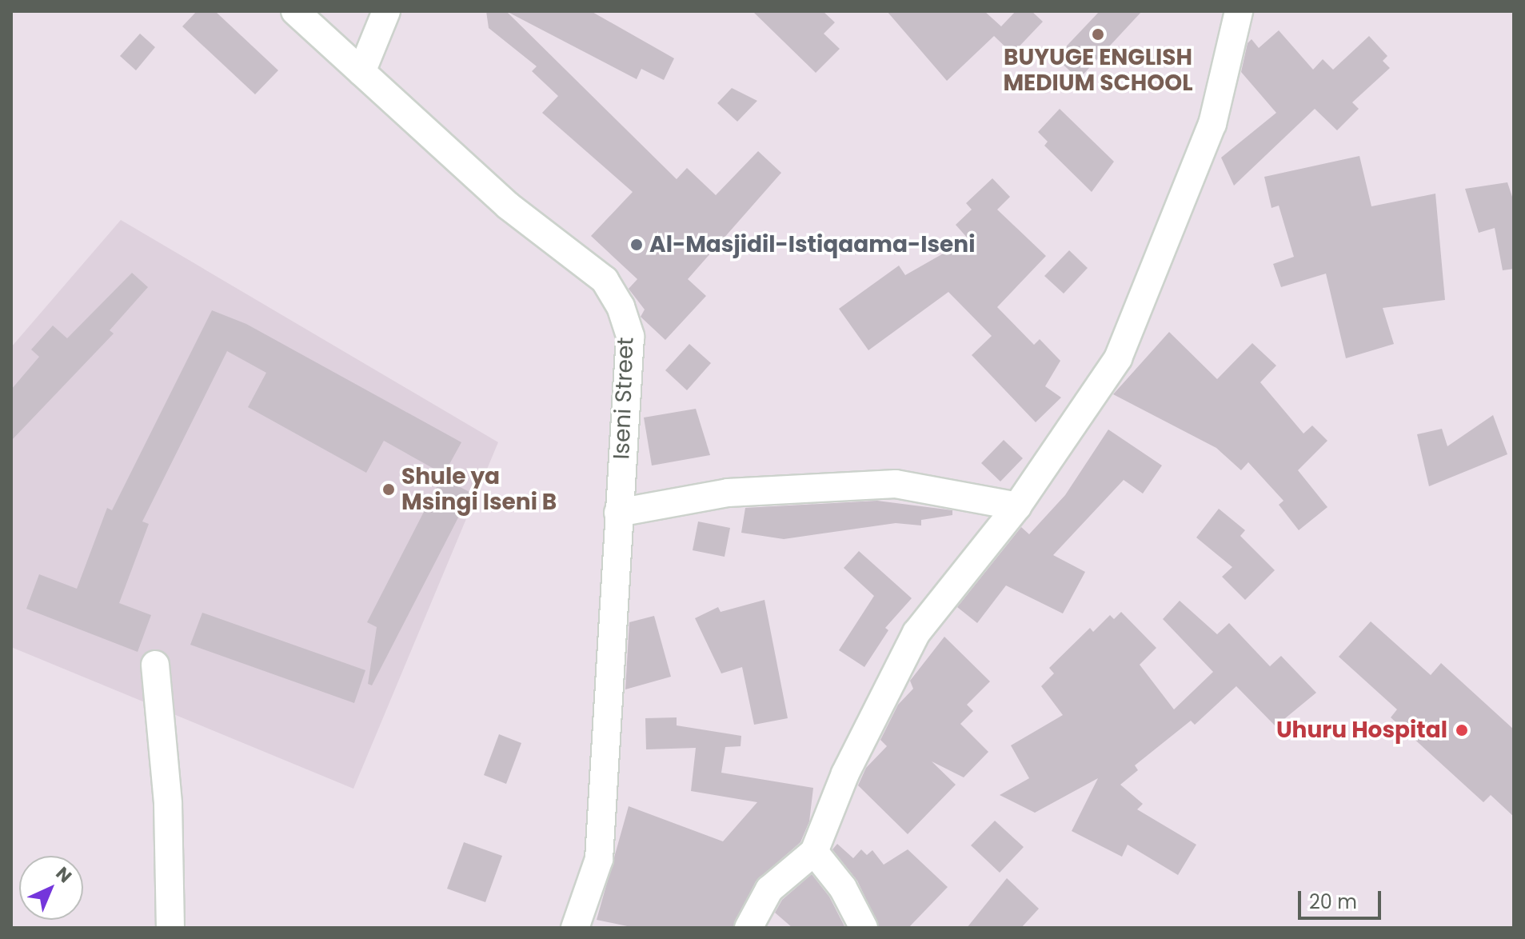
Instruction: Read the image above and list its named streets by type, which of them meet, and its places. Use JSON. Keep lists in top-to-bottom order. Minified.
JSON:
{"streets":{"street":["Iseni Street"]},"places":["BUYUGE ENGLISH MEDIUM SCHOOL","Al-Masjidil-Istiqaama-Iseni","Shule ya Msingi Iseni B","Uhuru Hospital"],"scale_bar":"20 m","north":"top right"}
